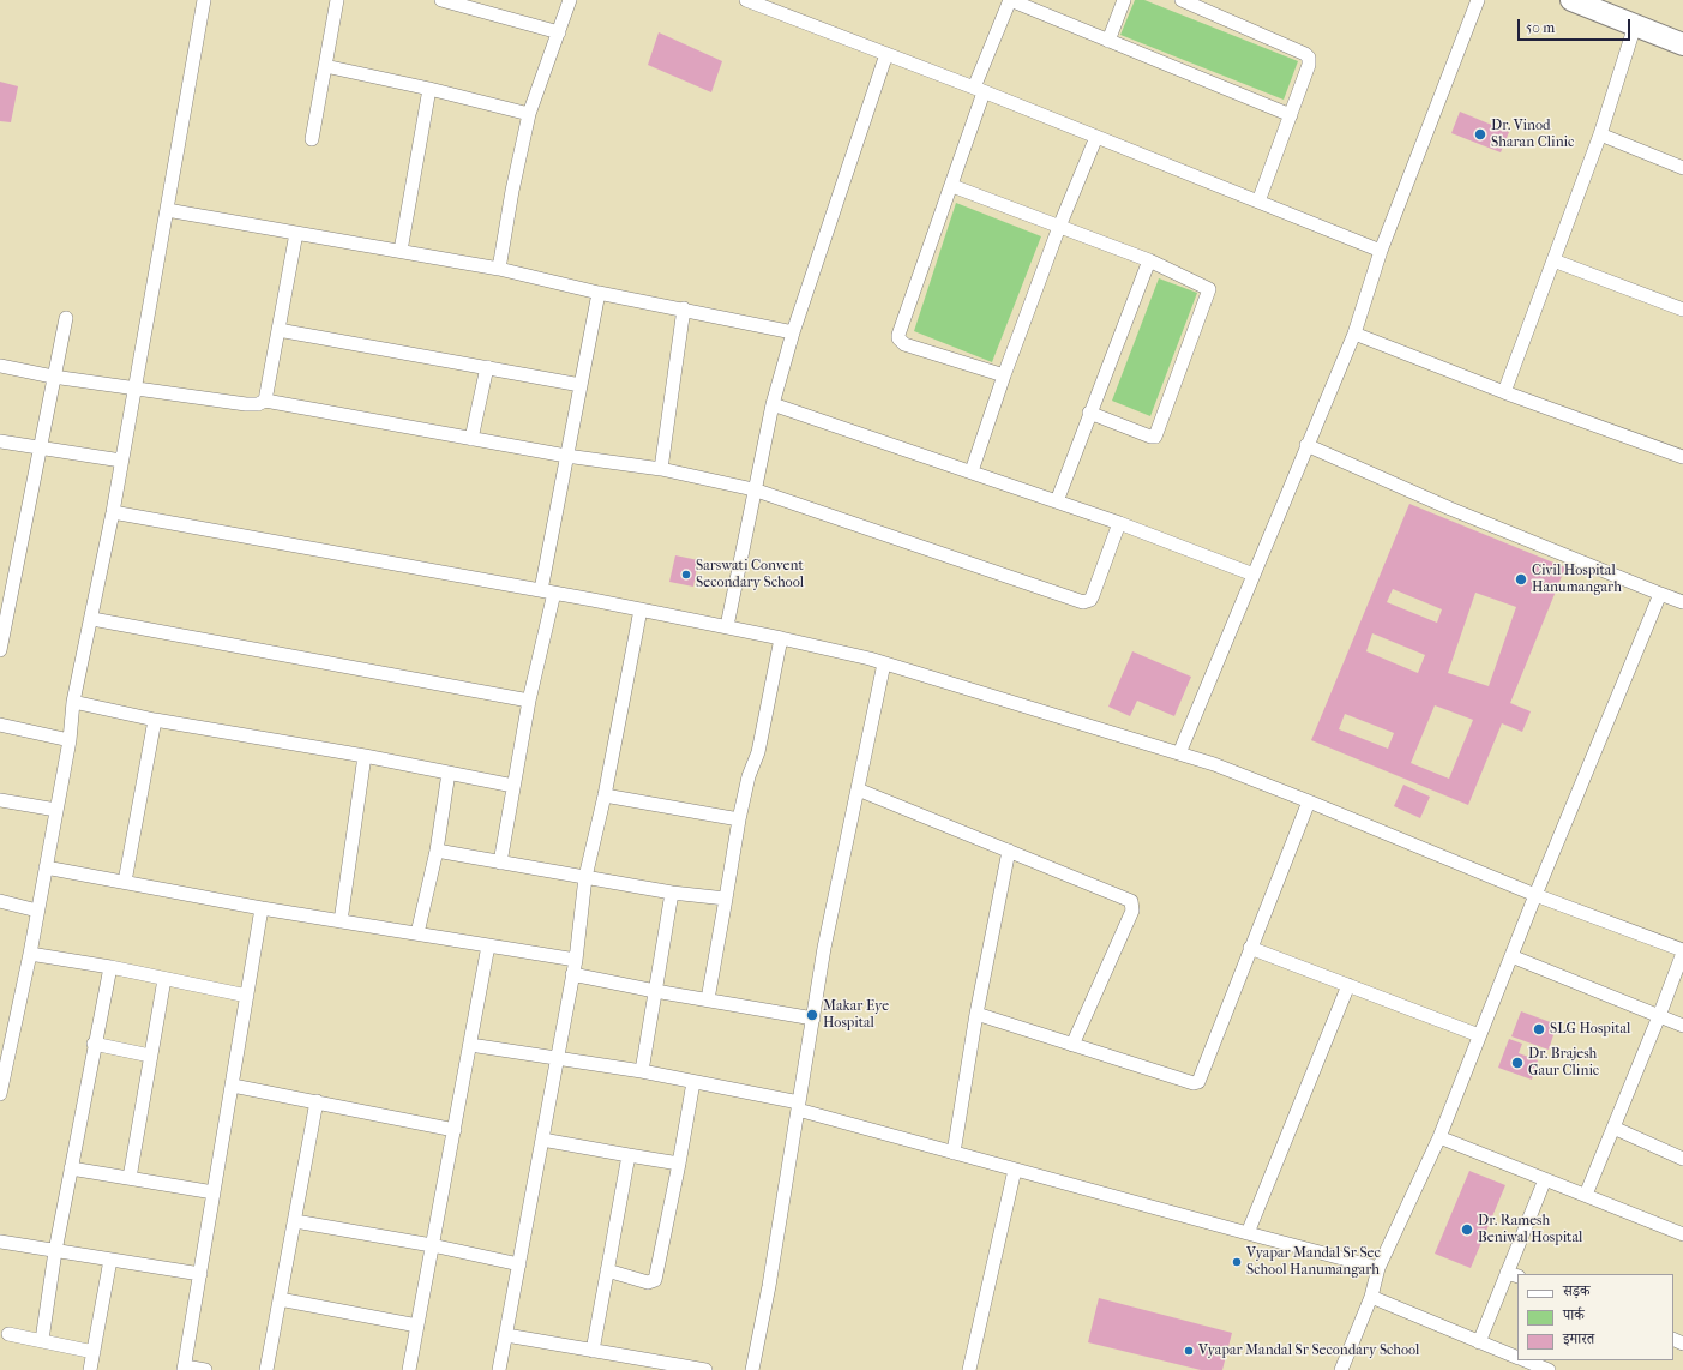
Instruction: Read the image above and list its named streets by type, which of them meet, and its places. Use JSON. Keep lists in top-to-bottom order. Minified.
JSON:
{"places":["Dr. Vinod Sharan Clinic","Sarswati Convent Secondary School","Civil Hospital Hanumangarh","Makar Eye Hospital","SLG Hospital","Dr. Brajesh Gaur Clinic","Dr. Ramesh Beniwal Hospital","Vyapar Mandal Sr Sec School Hanumangarh","Vyapar Mandal Sr Secondary School"],"legend":["सड़क","पार्क","इमारत"],"scale_bar":"50 m"}
